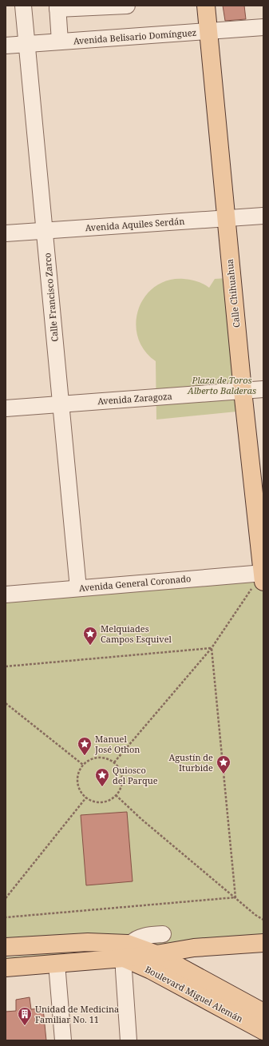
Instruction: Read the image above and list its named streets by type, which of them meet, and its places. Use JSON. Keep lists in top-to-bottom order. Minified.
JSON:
{"streets":{"main road":["Calle Chihuahua","Boulevard Miguel Alemán"],"street":["Avenida Belisario Domínguez","Avenida Aquiles Serdán","Calle Francisco Zarco","Avenida Zaragoza","Avenida General Coronado"]},"crossings":[["Avenida Belisario Domínguez","Calle Chihuahua"],["Avenida Belisario Domínguez","Calle Francisco Zarco"],["Avenida Aquiles Serdán","Calle Chihuahua"],["Avenida Aquiles Serdán","Calle Francisco Zarco"],["Calle Chihuahua","Avenida Zaragoza"],["Calle Chihuahua","Avenida General Coronado"],["Calle Francisco Zarco","Avenida Zaragoza"],["Calle Francisco Zarco","Avenida General Coronado"]],"parks":["Plaza de Toros Alberto Balderas"],"places":{"place":["Melquiades Campos Esquivel","Manuel José Othon","Agustín de Iturbide","Quiosco del Parque"],"building":["Unidad de Medicina Familiar No. 11"]}}
